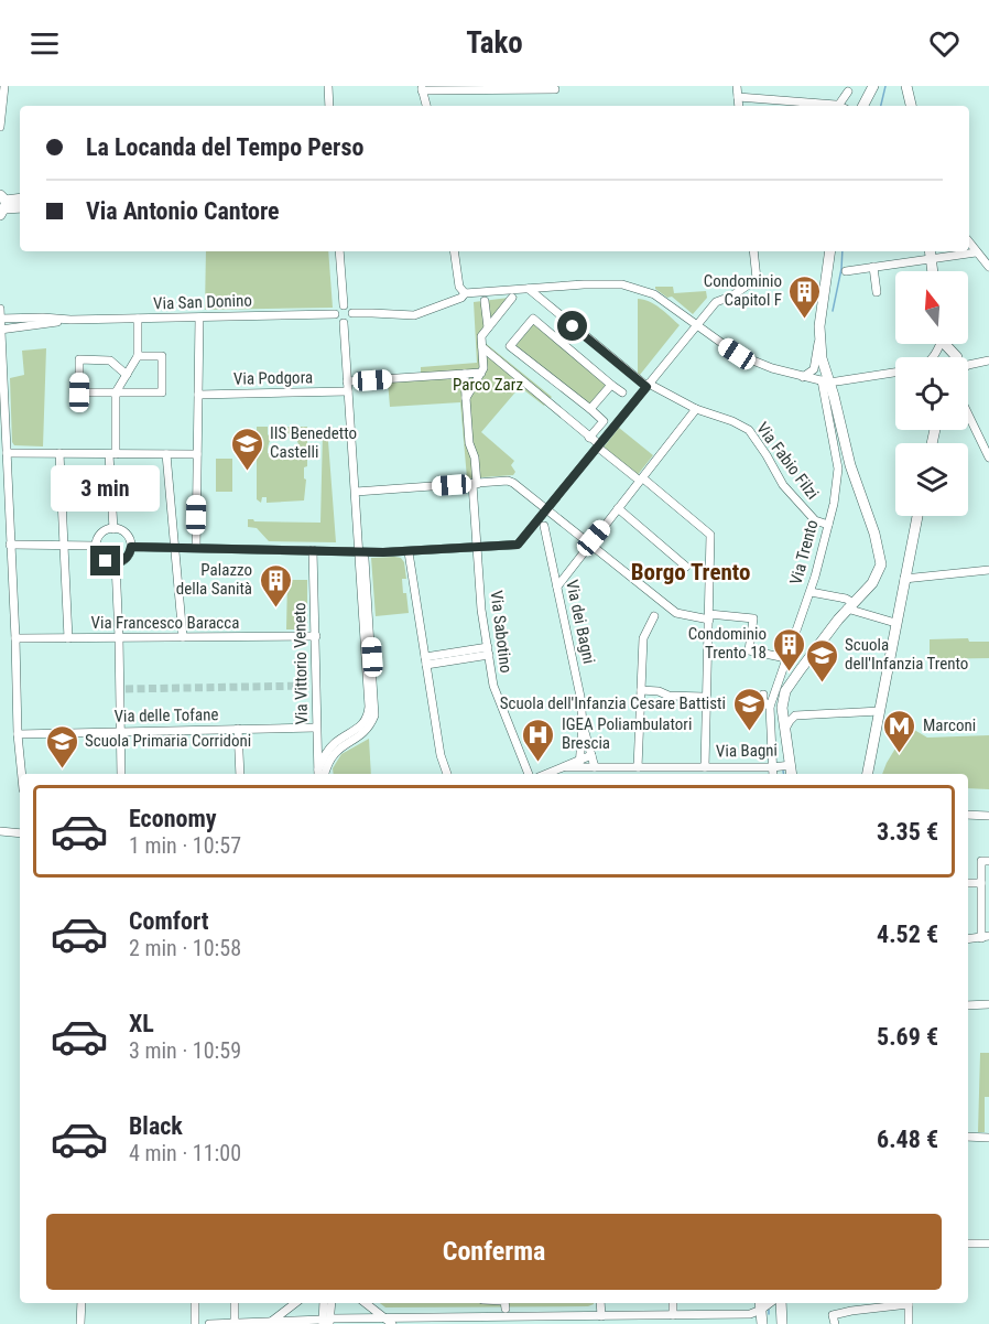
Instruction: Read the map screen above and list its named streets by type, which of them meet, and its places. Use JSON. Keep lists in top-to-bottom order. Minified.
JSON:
{"streets":{"street":["Via San Donino","Via Podgora","Via Fabio Filzi","Via Trento","Via dei Bagni","Via Francesco Baracca","Via Sabotino","Via Vittorio Veneto","Via delle Tofane","Via Bagni"]},"crossings":[["Via Fabio Filzi","Via Trento"],["Via Trento","Via Bagni"],["Via Francesco Baracca","Via Vittorio Veneto"],["Via Vittorio Veneto","Via delle Tofane"]],"districts":["Borgo Trento"],"parks":["Parco Zarz"],"places":{"building":["Condominio Capitol F","Palazzo della Sanità","Condominio Trento 18"],"school or university":["IIS Benedetto Castelli","Scuola dell'Infanzia Trento","Scuola dell'Infanzia Cesare Battisti","Scuola Primaria Corridoni"],"metro station":["Marconi"],"hospital":["IGEA Poliambulatori Brescia"]},"north":"top","page":{"header":"Tako","banner":["La Locanda del Tempo Perso","Via Antonio Cantore"],"bubble":"3 min","list":[{"name":"Economy","note":"1 min · 10:57","value":"3.35 €"},{"name":"Comfort","note":"2 min · 10:58","value":"4.52 €"},{"name":"XL","note":"3 min · 10:59","value":"5.69 €"},{"name":"Black","note":"4 min · 11:00","value":"6.48 €"}],"buttons":"Conferma"}}
